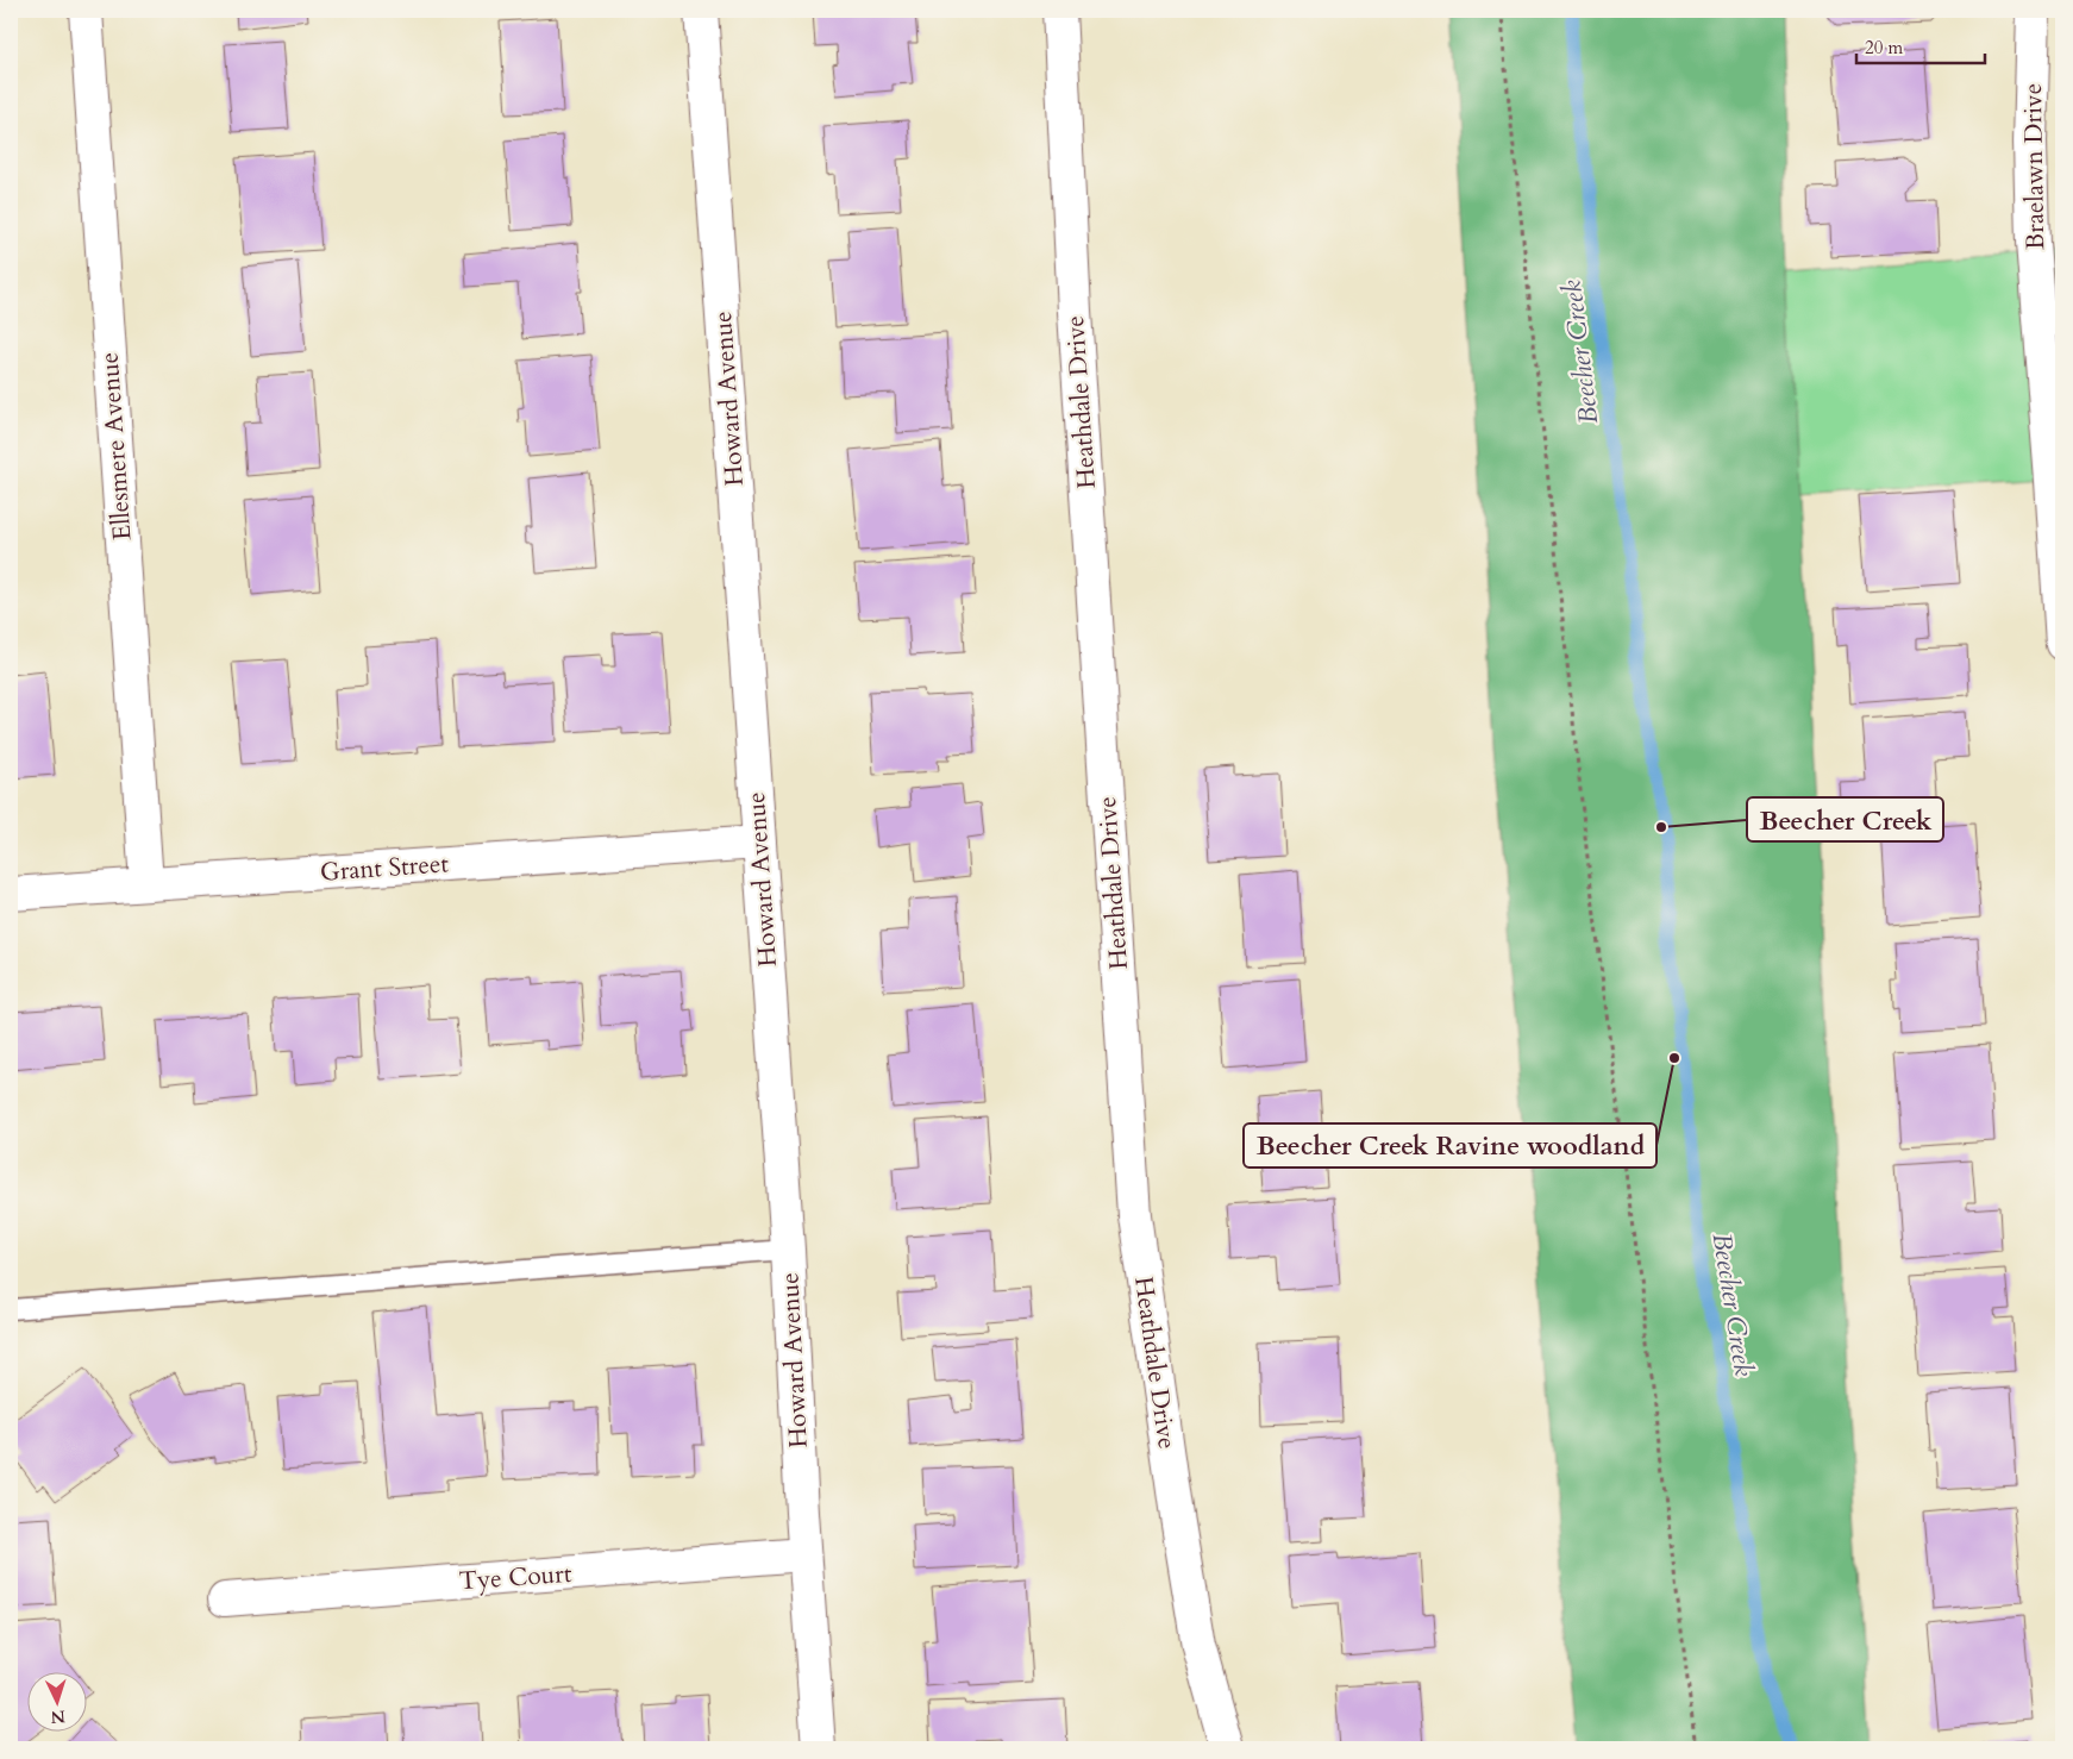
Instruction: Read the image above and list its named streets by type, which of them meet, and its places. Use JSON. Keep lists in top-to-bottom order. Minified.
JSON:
{"streets":{"street":["Braelawn Drive","Howard Avenue","Heathdale Drive","Ellesmere Avenue","Grant Street","Tye Court"]},"crossings":[["Howard Avenue","Grant Street"],["Howard Avenue","Tye Court"],["Ellesmere Avenue","Grant Street"]],"water":["Beecher Creek"],"places":["Beecher Creek","Beecher Creek Ravine woodland"],"scale_bar":"20 m","north":"bottom"}
